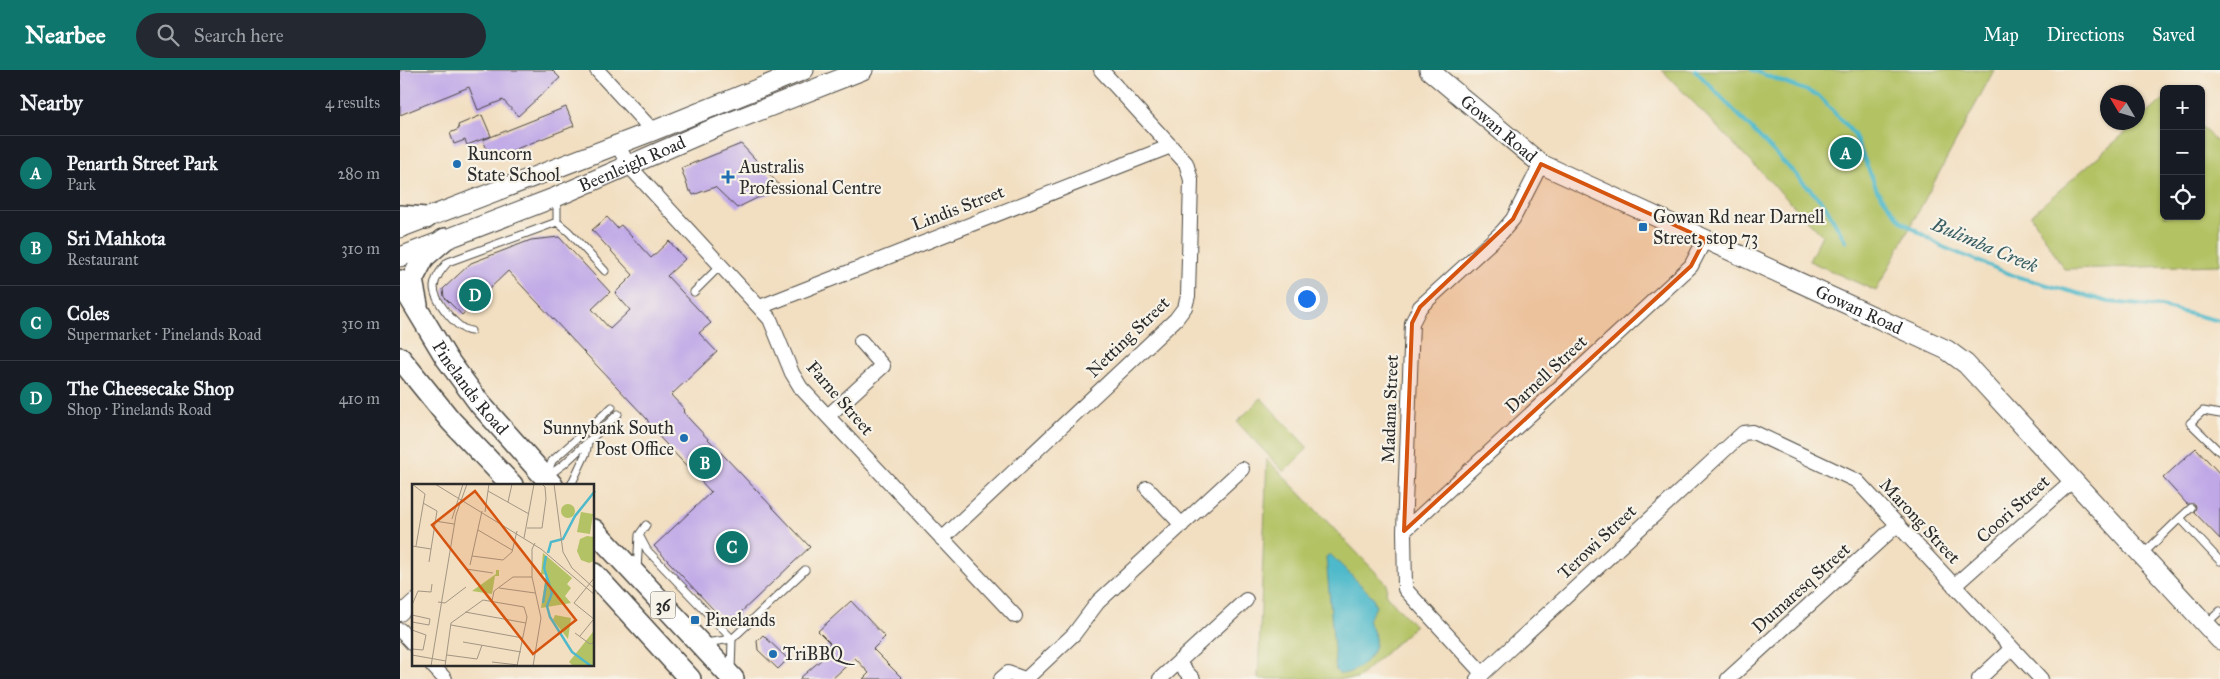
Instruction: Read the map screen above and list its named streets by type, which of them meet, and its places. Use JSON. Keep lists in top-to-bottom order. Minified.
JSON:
{"streets":{"main road":["Gowan Road","Beenleigh Road","Pinelands Road","36"],"street":["Lindis Street","Netting Street","Darnell Street","Farne Street","Madana Street","Coori Street","Marong Street","Terowi Street","Dumaresq Street"]},"crossings":[["Gowan Road","Darnell Street"],["Gowan Road","Madana Street"],["Gowan Road","Coori Street"],["Beenleigh Road","Farne Street"],["Lindis Street","Netting Street"],["Lindis Street","Farne Street"],["Netting Street","Farne Street"],["Darnell Street","Madana Street"],["Madana Street","Terowi Street"],["Coori Street","Marong Street"],["Marong Street","Terowi Street"],["Marong Street","Dumaresq Street"]],"water":["Bulimba Creek"],"places":{"other":["Runcorn State School","Sunnybank South Post Office","TriBBQ"],"health":["Australis Professional Centre"],"transit":["Gowan Rd near Darnell Street, stop 73","Pinelands"]},"north":"top left","page":{"header":"Nearbee","search":"Search here","nav":["Map","Directions","Saved"],"heading":["Nearby","4 results"],"map_buttons":["+","−"],"list":[{"mark":"A","name":"Penarth Street Park","note":"Park","value":"280 m"},{"mark":"B","name":"Sri Mahkota","note":"Restaurant","value":"310 m"},{"mark":"C","name":"Coles","note":"Supermarket · Pinelands Road","value":"310 m"},{"mark":"D","name":"The Cheesecake Shop","note":"Shop · Pinelands Road","value":"410 m"}],"pins":["A","D","B","C"]}}
